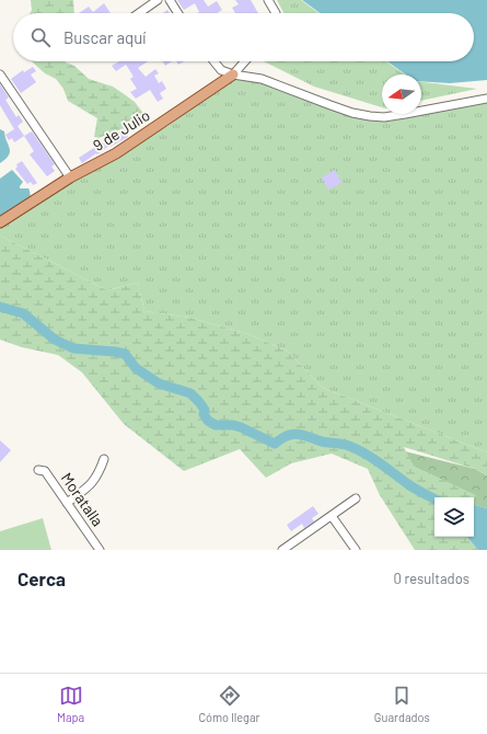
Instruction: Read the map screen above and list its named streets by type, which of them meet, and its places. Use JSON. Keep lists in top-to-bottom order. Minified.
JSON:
{"streets":{"main road":["9 de Julio"],"street":["Moratalla"]},"north":"left","page":{"search":"Buscar aquí","heading":["Cerca","0 resultados"],"nav":["Mapa","Cómo llegar","Guardados"]}}
